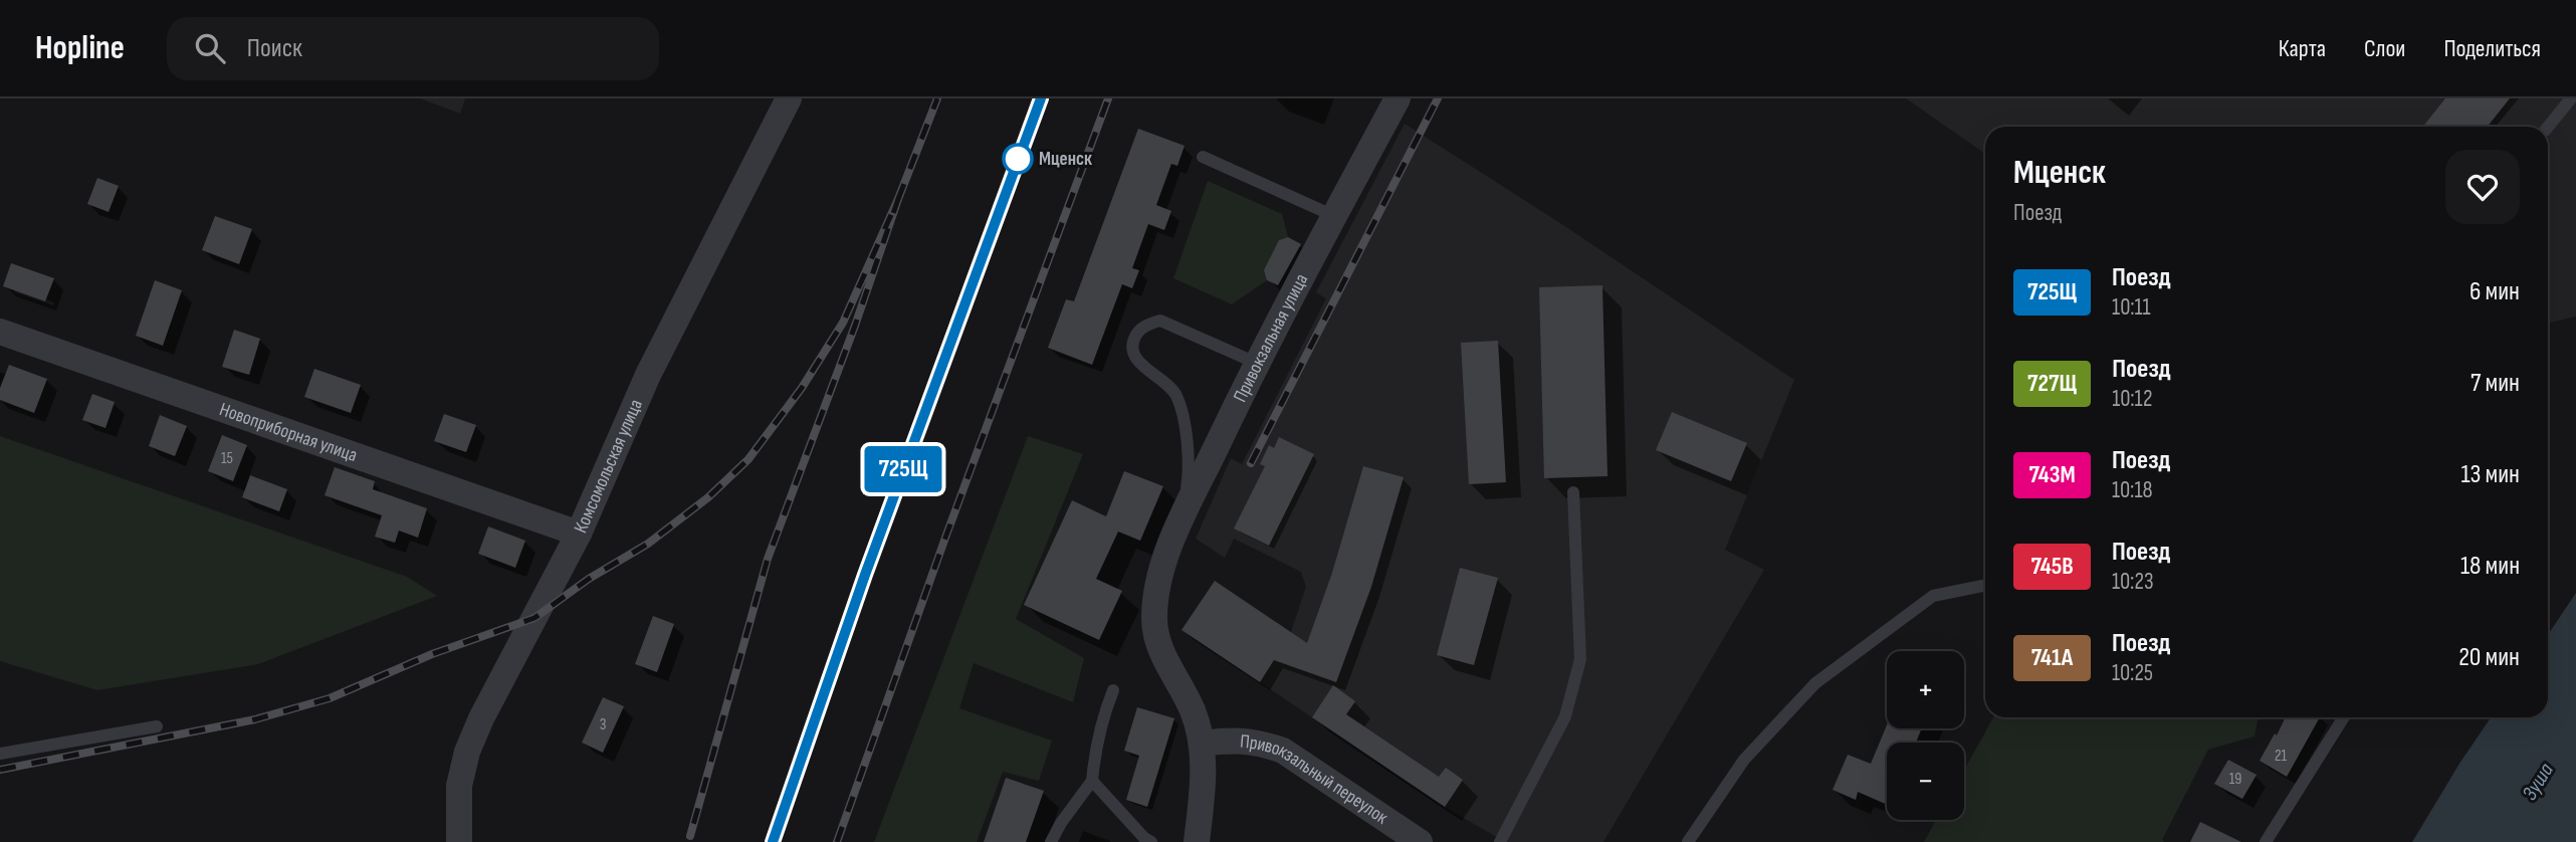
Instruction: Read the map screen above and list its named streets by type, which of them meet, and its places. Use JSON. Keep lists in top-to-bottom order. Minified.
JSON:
{"streets":{"street":["Привокзальная улица","Новоприборная улица","Комсомольская улица","Привокзальный переулок"]},"crossings":[["Привокзальная улица","Привокзальный переулок"],["Новоприборная улица","Комсомольская улица"]],"water":["Зуша"],"places":["Мценск"],"house_numbers":["15","3","21","19"],"page":{"header":"Hopline","search":"Поиск","nav":["Карта","Слои","Поделиться"],"on_map":"725Щ","heading":["Мценск","Поезд"],"list":[{"mark":"725Щ","name":"Поезд","note":"10:11","value":"6 мин"},{"mark":"727Щ","name":"Поезд","note":"10:12","value":"7 мин"},{"mark":"743М","name":"Поезд","note":"10:18","value":"13 мин"},{"mark":"745В","name":"Поезд","note":"10:23","value":"18 мин"},{"mark":"741А","name":"Поезд","note":"10:25","value":"20 мин"}],"map_buttons":["+","−"]}}
